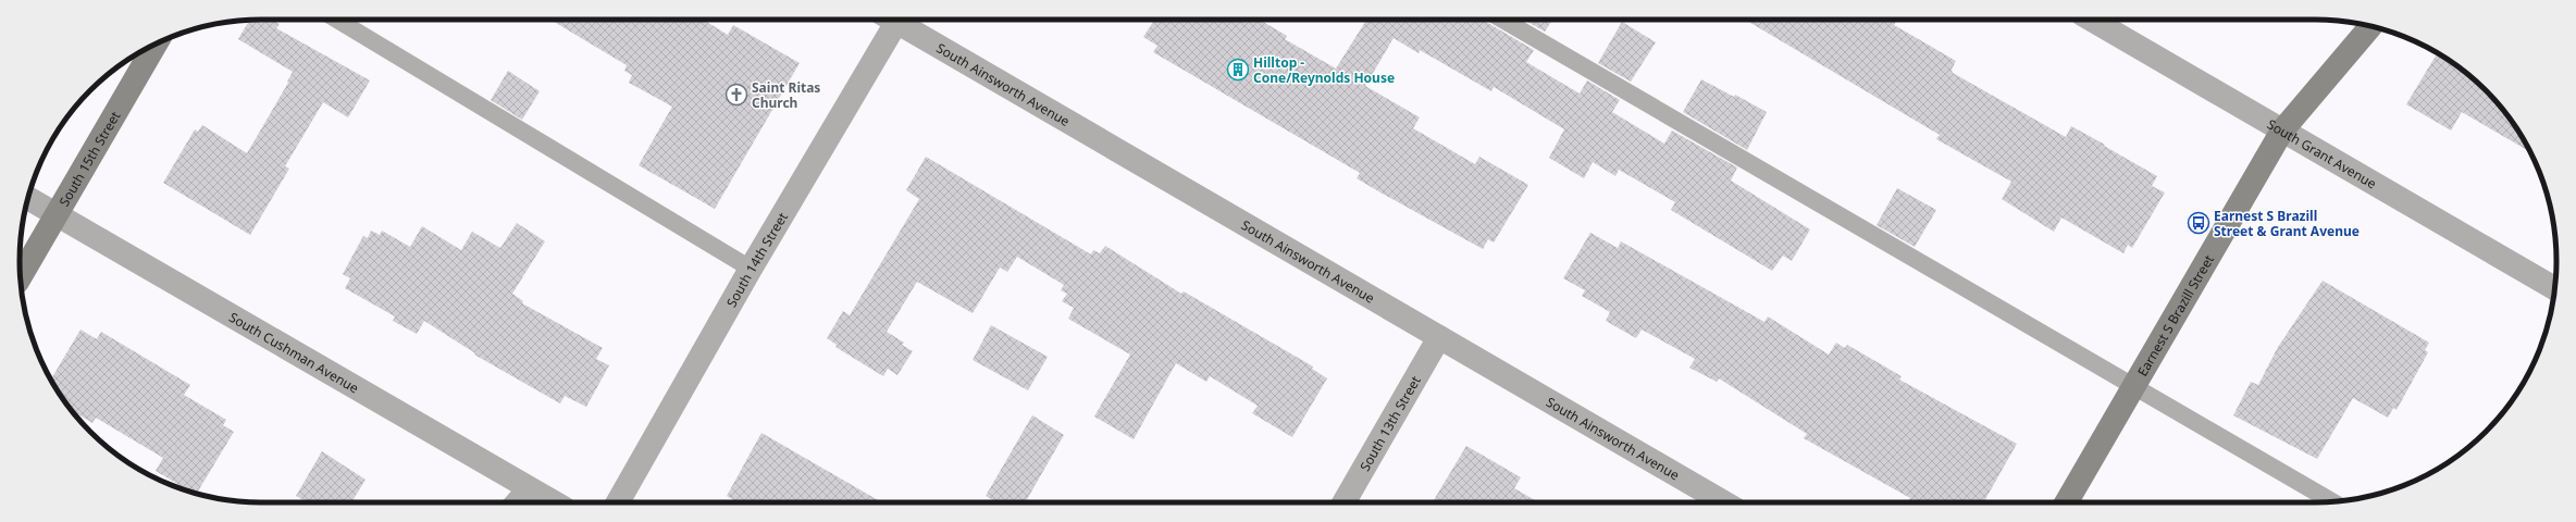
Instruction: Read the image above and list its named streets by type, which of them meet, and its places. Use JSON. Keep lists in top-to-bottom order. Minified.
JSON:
{"streets":{"street":["South Ainsworth Avenue","South Grant Avenue","South 15th Street","South 14th Street","Earnest S Brazill Street","South Cushman Avenue","South 13th Street"]},"crossings":[["South Ainsworth Avenue","South 13th Street"],["South Grant Avenue","Earnest S Brazill Street"],["South 15th Street","South Cushman Avenue"]],"places":{"building":["Hilltop - Cone/Reynolds House"],"church":["Saint Ritas Church"],"bus stop":["Earnest S Brazill Street & Grant Avenue"]}}
